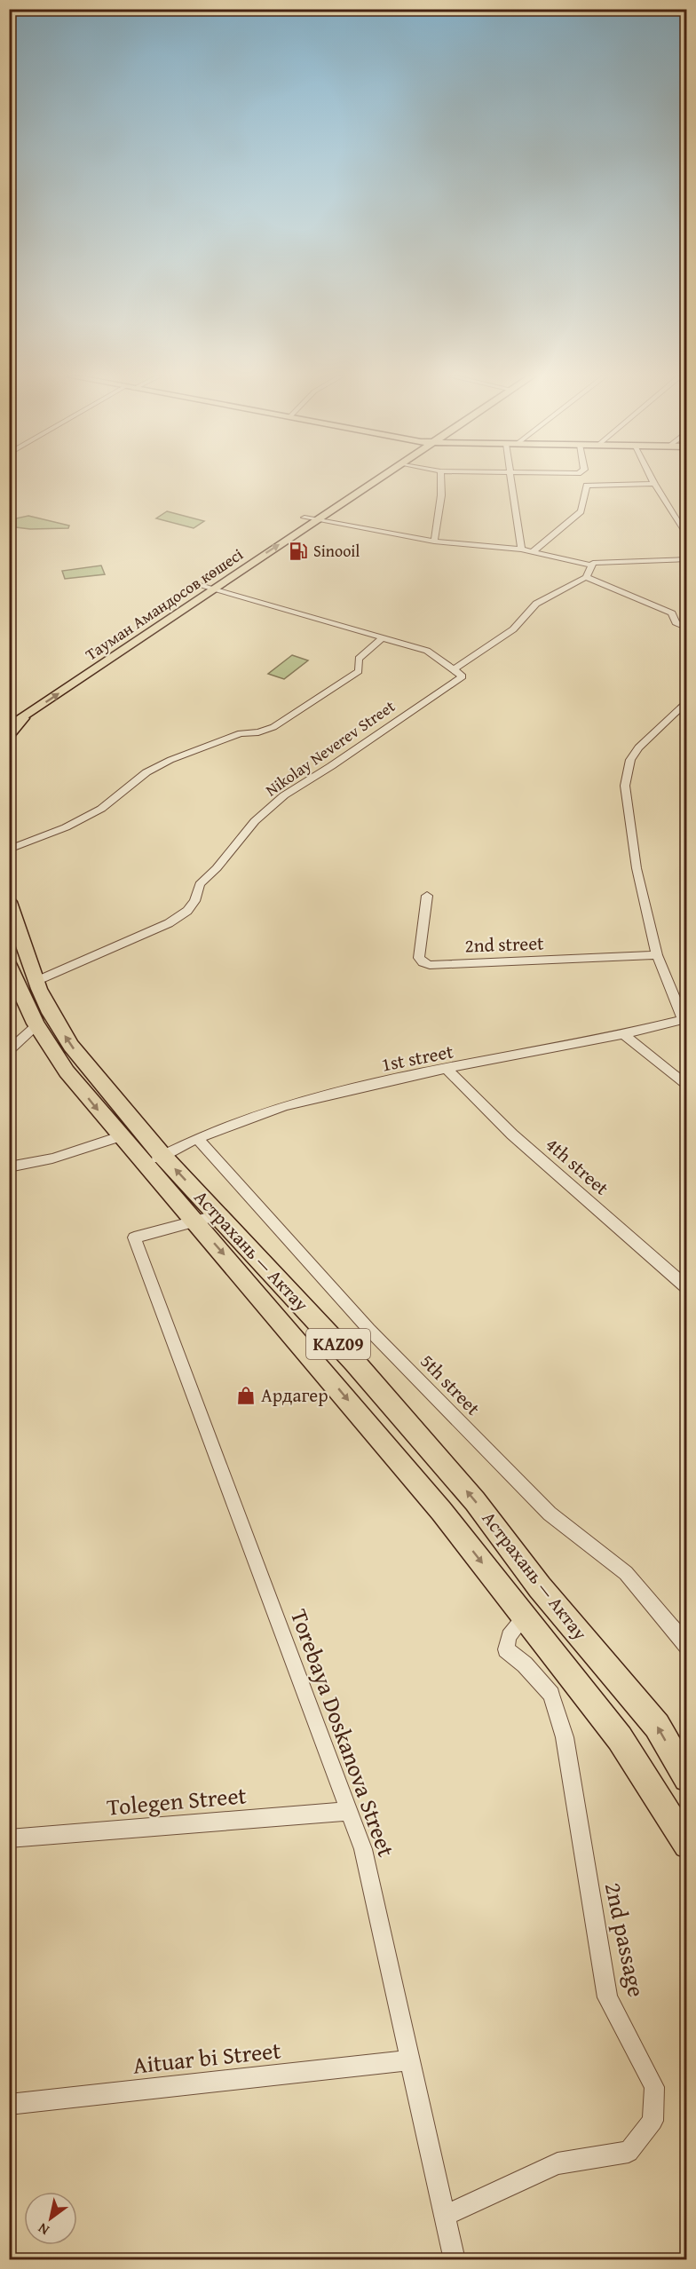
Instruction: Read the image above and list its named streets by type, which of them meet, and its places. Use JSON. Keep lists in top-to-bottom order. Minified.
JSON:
{"streets":{"highway":["Астрахань — Актау","KAZ09"],"main road":["Тауман Амандосов көшесі"],"street":["Nikolay Neverev Street","2nd street","1st street","4th street","5th street","Torebaya Doskanova Street","Tolegen Street","2nd passage","Aituar bi Street"]},"crossings":[["Nikolay Neverev Street","Астрахань — Актау"],["1st street","4th street"],["1st street","Астрахань — Актау"],["1st street","5th street"],["Астрахань — Актау","Torebaya Doskanova Street"],["Астрахань — Актау","2nd passage"],["Torebaya Doskanova Street","Tolegen Street"],["Torebaya Doskanova Street","2nd passage"],["Torebaya Doskanova Street","Aituar bi Street"]],"places":{"fuel station":["Sinooil"],"shop":["Ардагер"]},"north":"bottom left"}
